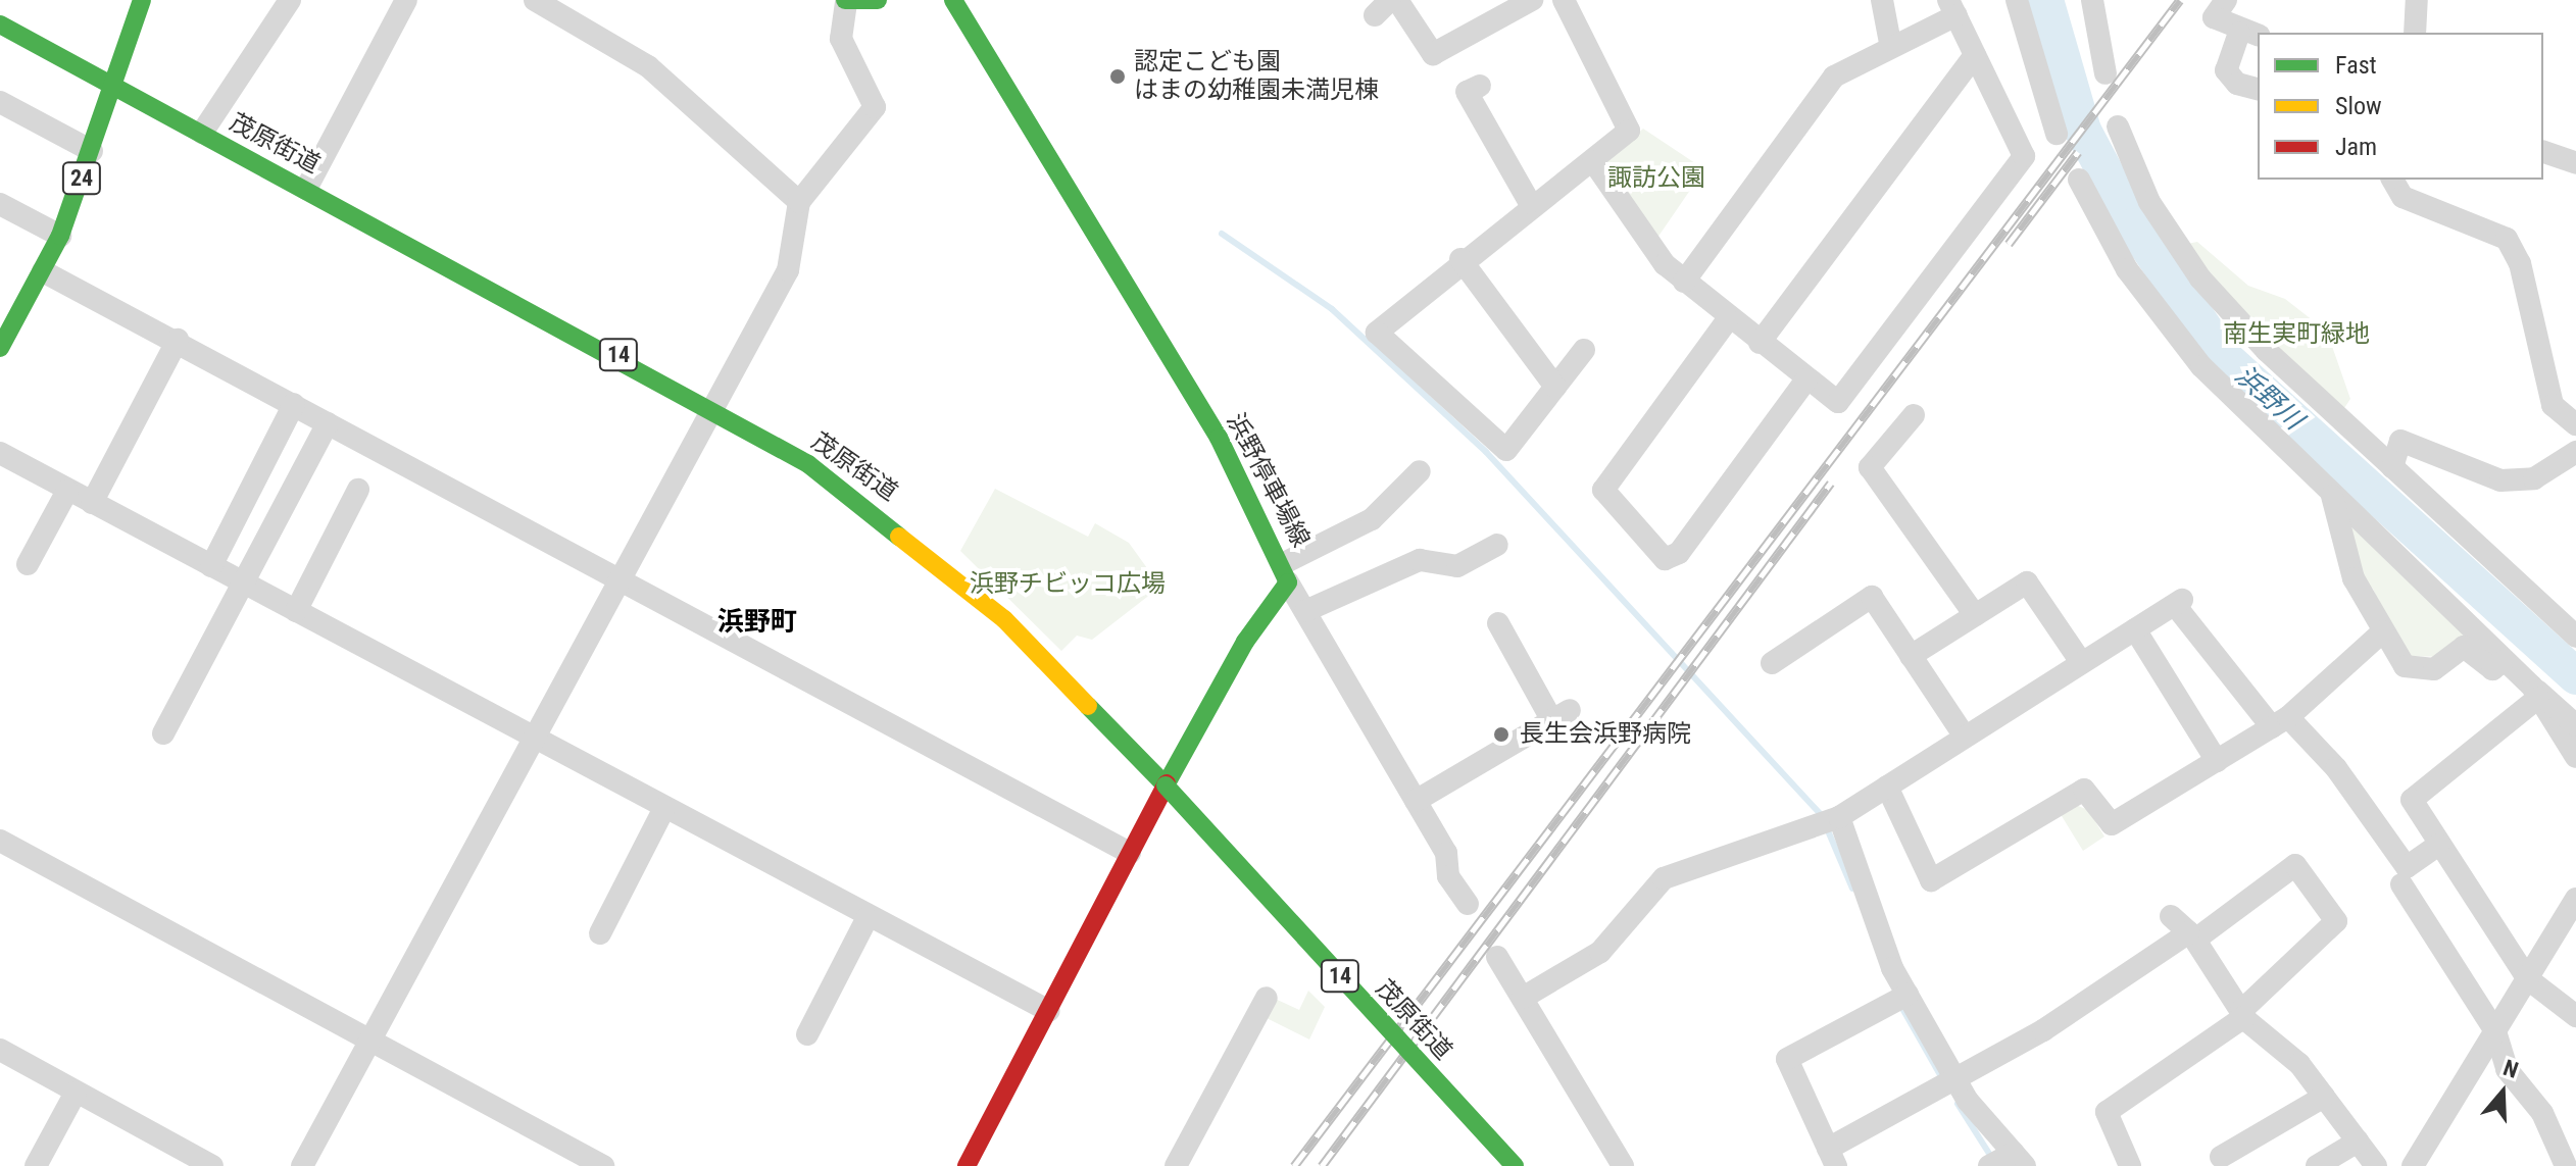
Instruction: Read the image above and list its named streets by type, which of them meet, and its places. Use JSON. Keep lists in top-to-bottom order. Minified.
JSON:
{"streets":{"main road":["茂原街道","24","14","浜野停車場線"]},"crossings":[["茂原街道","24"],["茂原街道","浜野停車場線"]],"districts":["浜野町"],"water":["浜野川"],"parks":["諏訪公園","南生実町緑地","浜野チビッコ広場"],"places":["認定こども園 はまの幼稚園未満児棟","長生会浜野病院"],"legend":["Fast","Slow","Jam"],"north":"top"}
